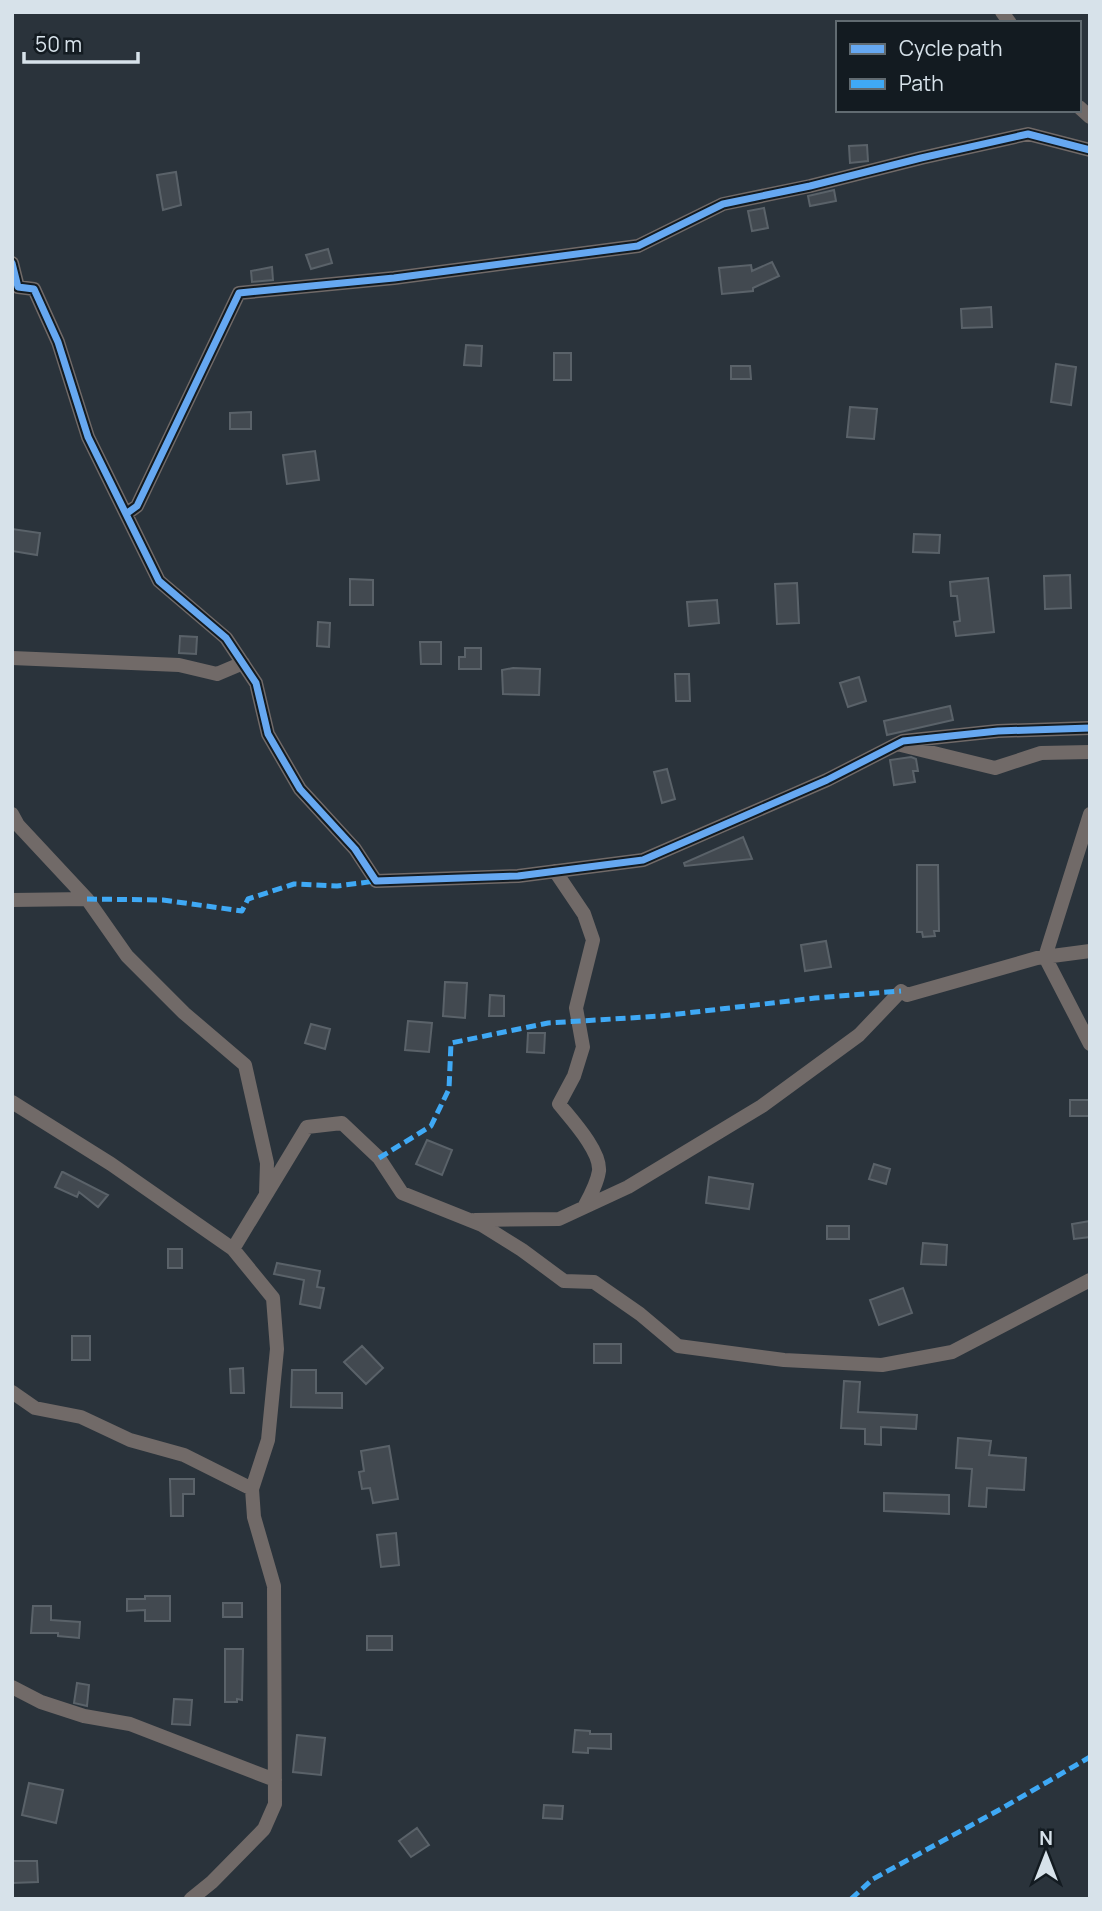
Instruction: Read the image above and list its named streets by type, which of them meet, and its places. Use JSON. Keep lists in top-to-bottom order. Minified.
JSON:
{"legend":["Cycle path","Path"],"scale_bar":"50 m","north":"top"}
